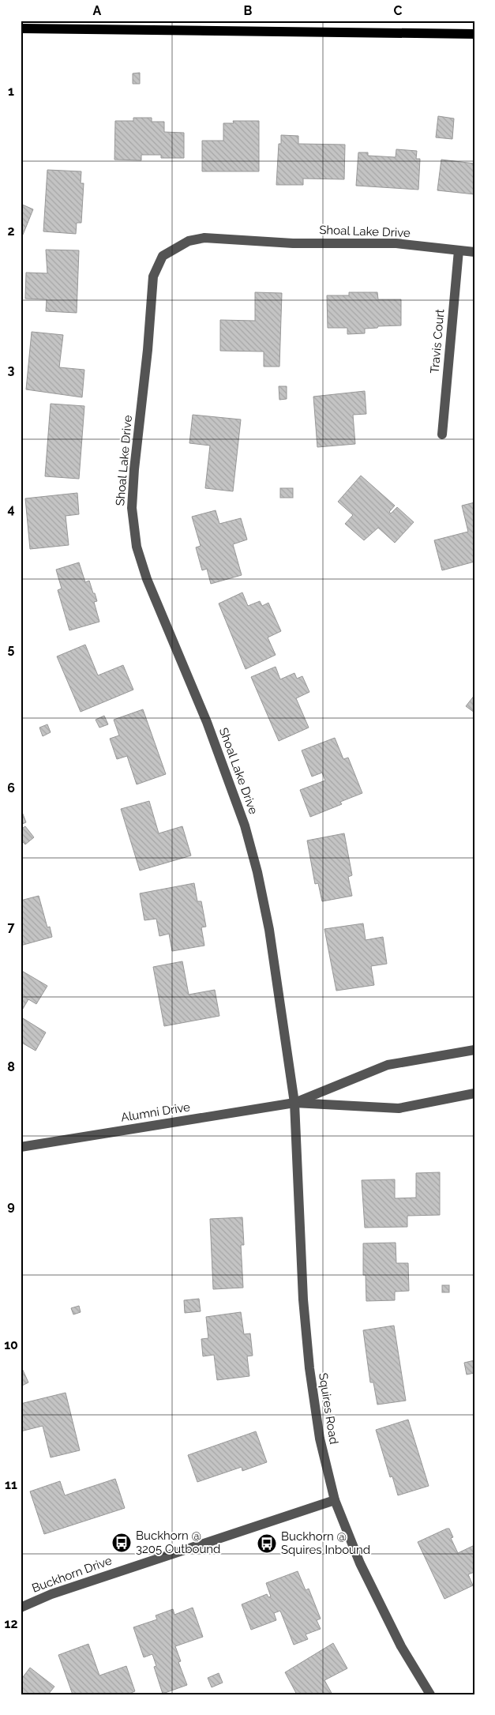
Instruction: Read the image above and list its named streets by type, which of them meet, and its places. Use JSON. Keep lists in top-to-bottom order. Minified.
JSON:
{"streets":{"street":["Shoal Lake Drive","Travis Court","Alumni Drive","Squires Road","Buckhorn Drive"]},"crossings":[["Shoal Lake Drive","Travis Court"],["Shoal Lake Drive","Alumni Drive"],["Shoal Lake Drive","Squires Road"],["Alumni Drive","Squires Road"],["Squires Road","Buckhorn Drive"]],"places":{"bus stop":["Buckhorn @ 3205 Outbound","Buckhorn @ Squires Inbound"]},"grid":{"columns":["A","B","C"],"rows":["1","2","3","4","5","6","7","8","9","10","11","12"]}}
